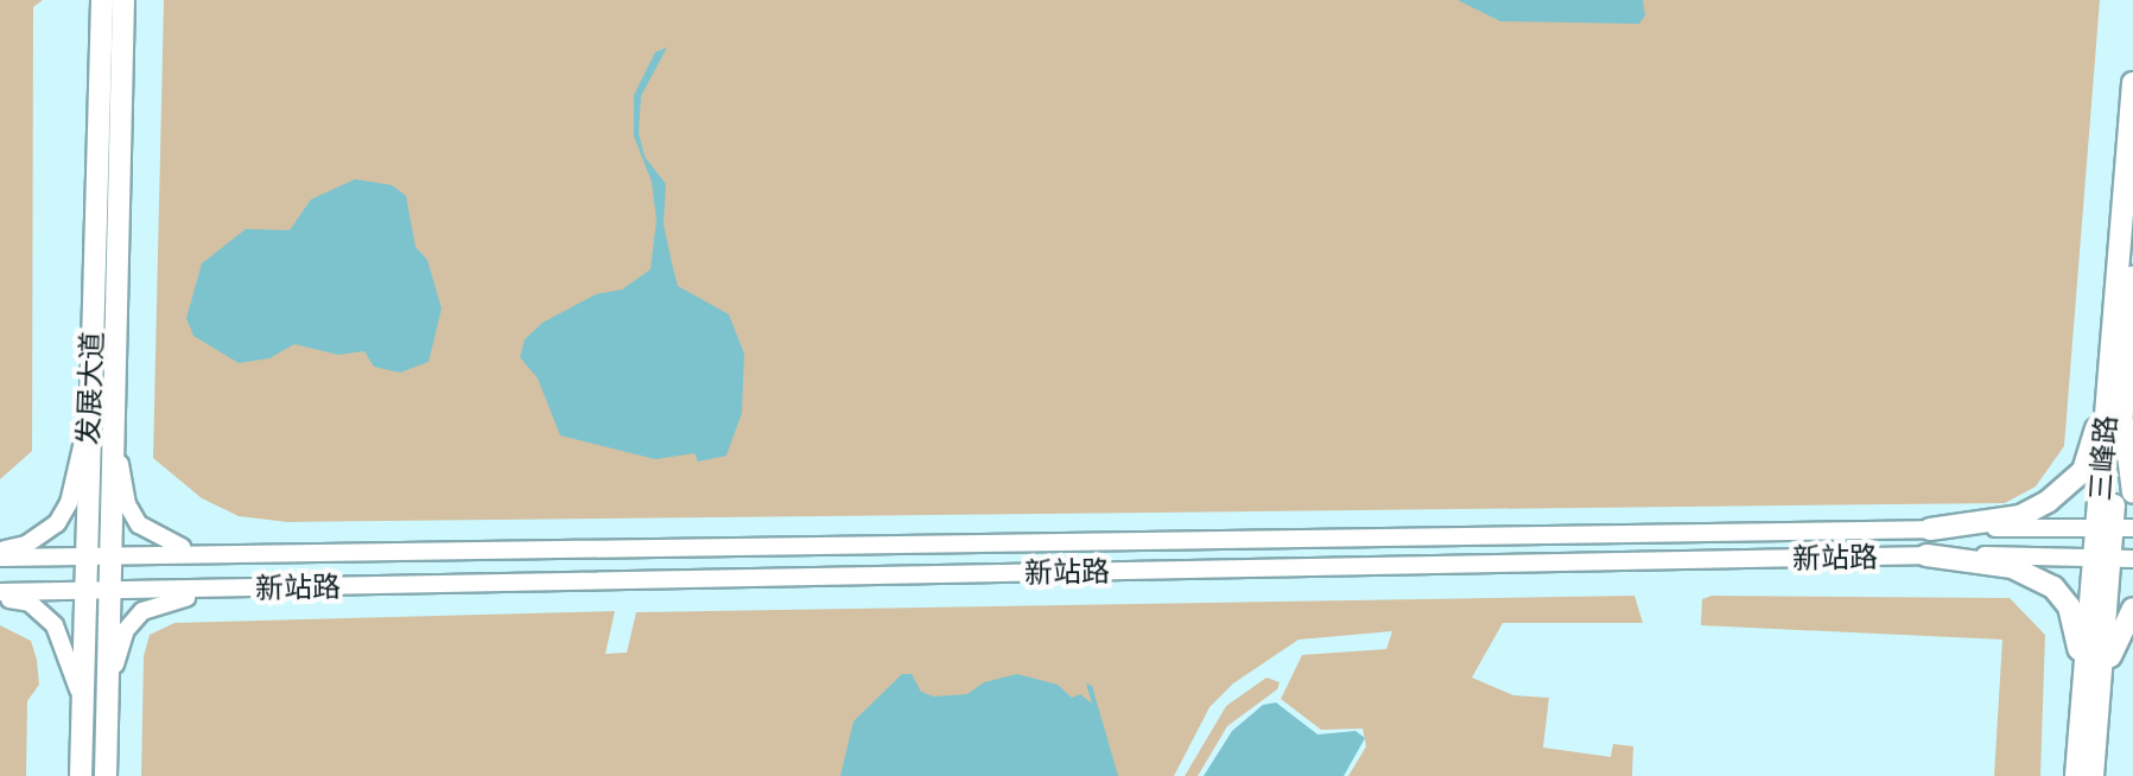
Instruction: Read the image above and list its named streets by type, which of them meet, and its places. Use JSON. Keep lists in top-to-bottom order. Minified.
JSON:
{"streets":{"main road":["发展大道","三峰路"],"street":["新站路"]},"crossings":[["发展大道","新站路"],["三峰路","新站路"]]}
